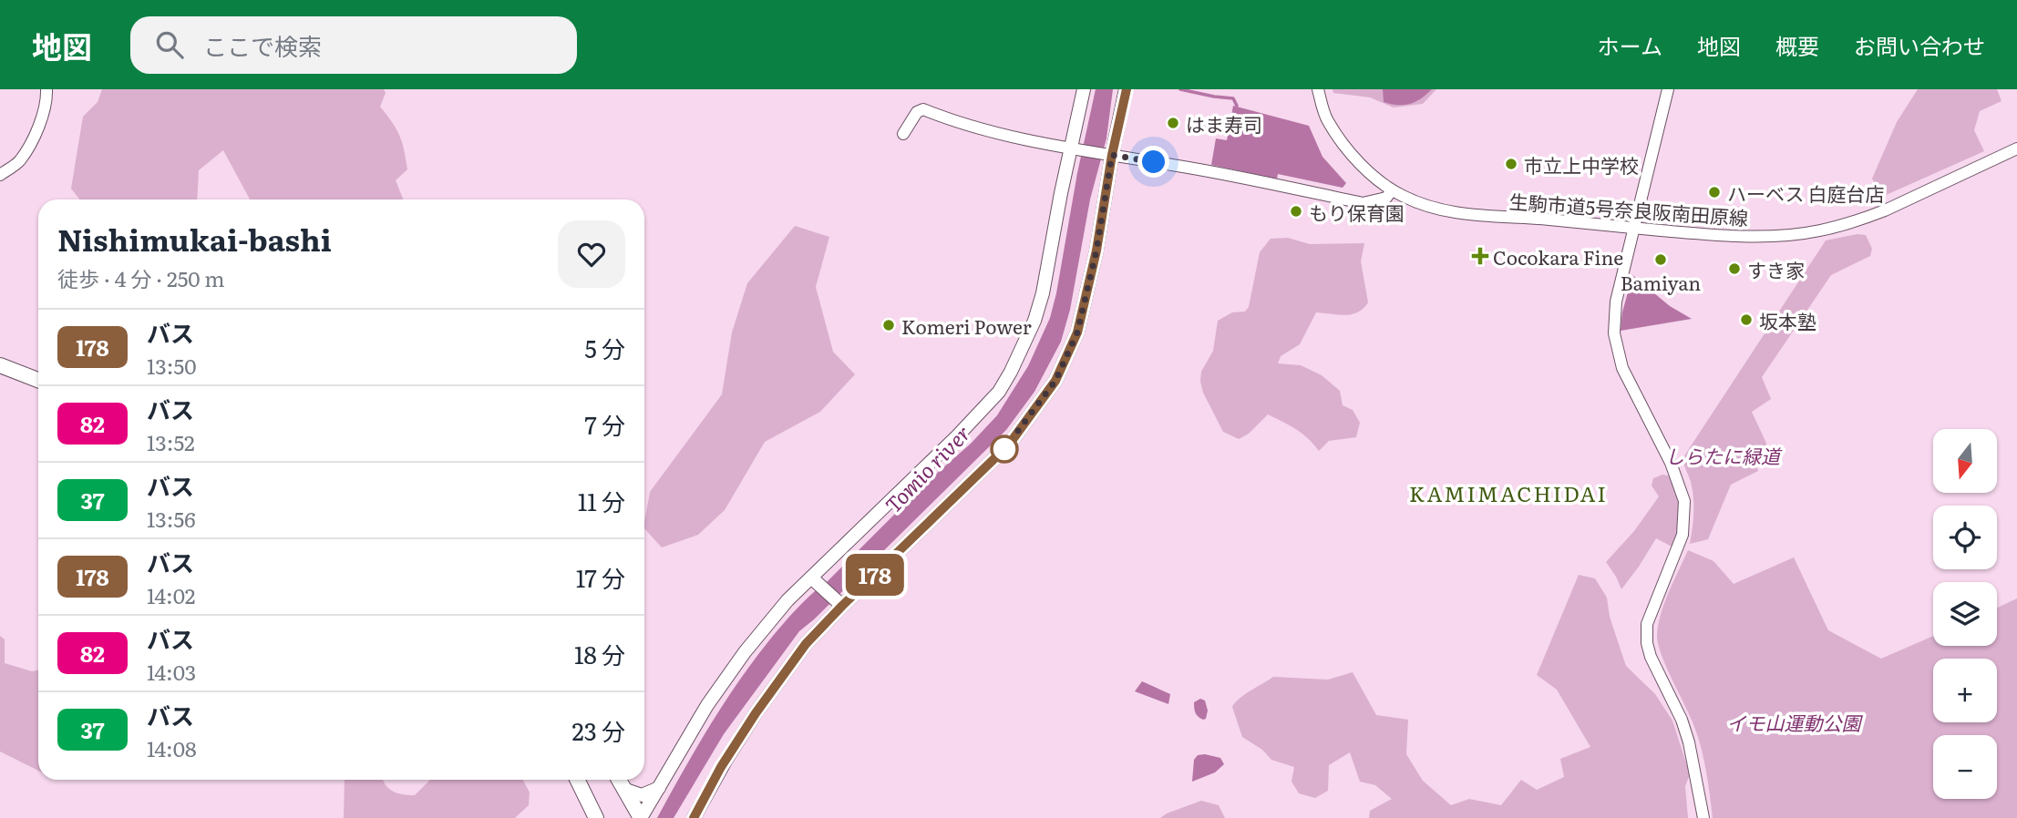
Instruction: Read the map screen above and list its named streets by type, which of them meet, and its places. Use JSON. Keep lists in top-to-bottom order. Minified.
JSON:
{"streets":{"street":["生駒市道5号奈良阪南田原線"]},"districts":["KAMIMACHIDAI"],"water":["Tomio river"],"parks":["しらたに緑道","イモ山運動公園"],"places":{"other":["はま寿司","市立上中学校","ハーベス 白庭台店","もり保育園","Bamiyan","すき家","坂本塾","Komeri Power"],"health":["Cocokara Fine"]},"lines":["bus line 178"],"north":"bottom","page":{"header":"地図","search":"ここで検索","nav":["ホーム","地図","概要","お問い合わせ"],"on_map":"178","heading":["Nishimukai-bashi","徒歩 · 4 分 · 250 m"],"list":[{"mark":"178","name":"バス","note":"13:50","value":"5 分"},{"mark":"82","name":"バス","note":"13:52","value":"7 分"},{"mark":"37","name":"バス","note":"13:56","value":"11 分"},{"mark":"178","name":"バス","note":"14:02","value":"17 分"},{"mark":"82","name":"バス","note":"14:03","value":"18 分"},{"mark":"37","name":"バス","note":"14:08","value":"23 分"}],"map_buttons":["+","−"]}}
